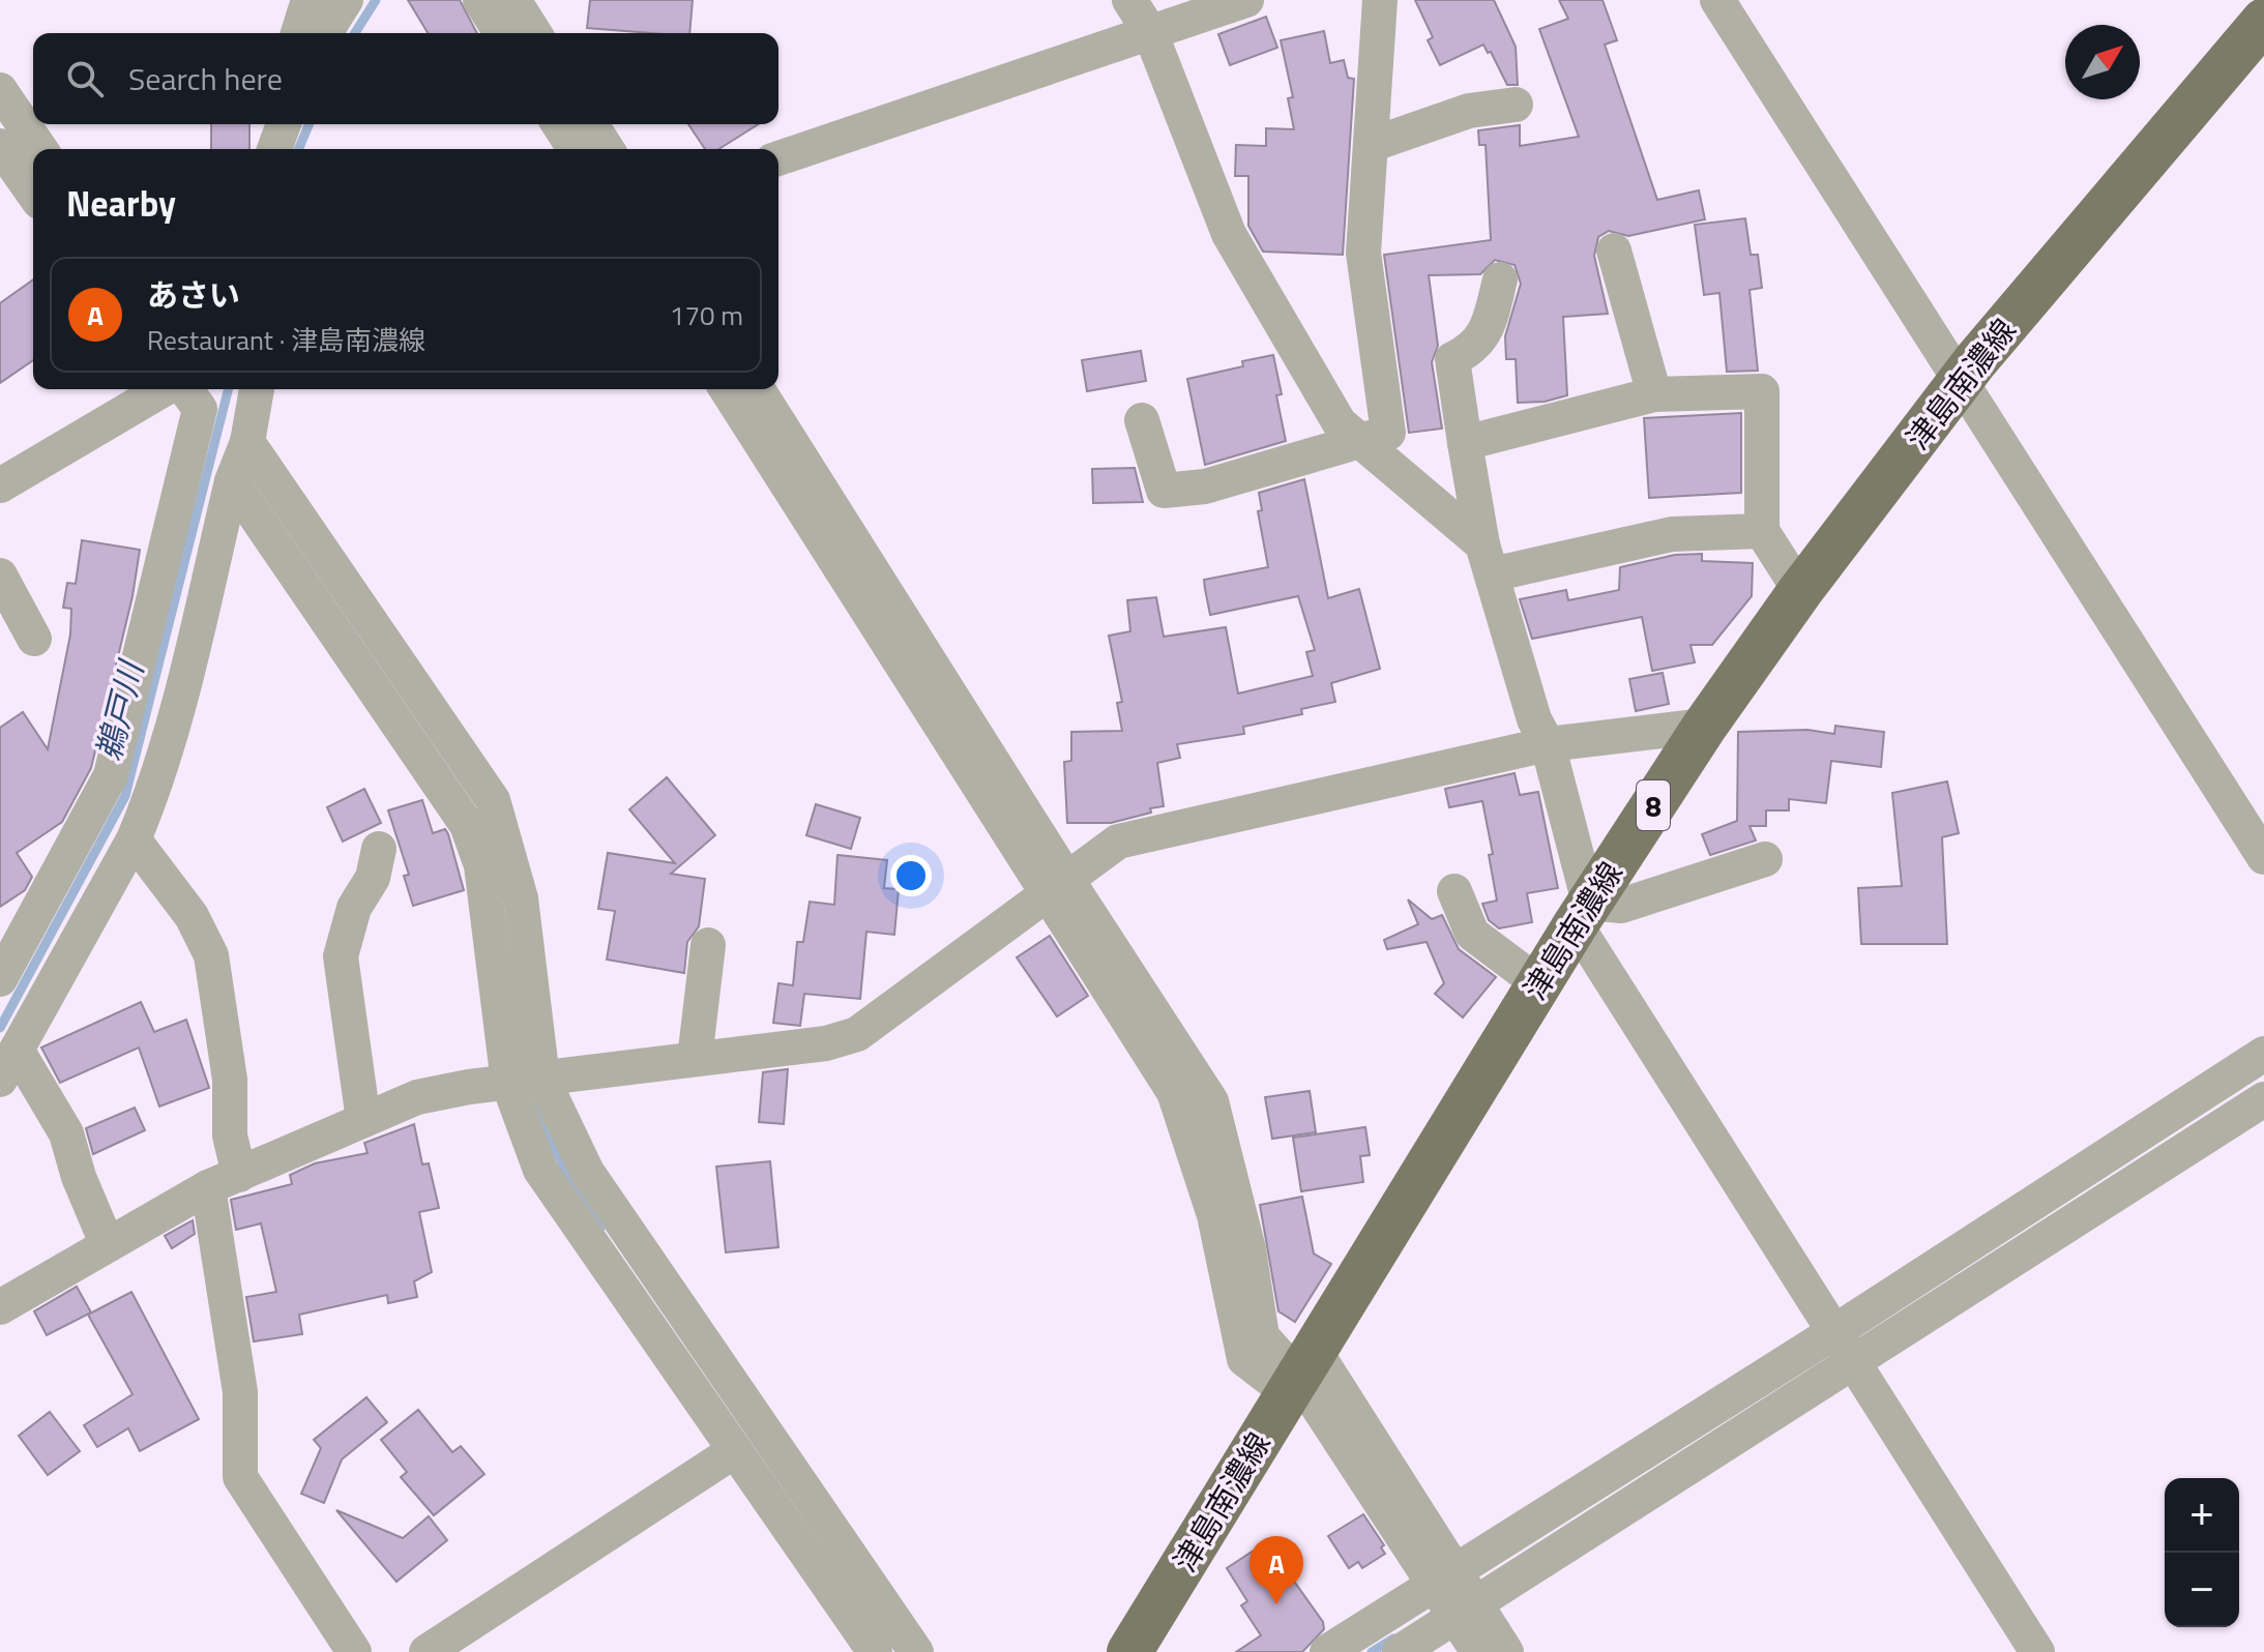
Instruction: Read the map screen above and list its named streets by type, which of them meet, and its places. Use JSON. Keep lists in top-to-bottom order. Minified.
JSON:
{"streets":{"main road":["津島南濃線","8"]},"water":["鵜戸川"],"north":"top right","page":{"search":"Search here","heading":"Nearby","list":[{"mark":"A","name":"あさい","note":"Restaurant · 津島南濃線","value":"170 m"}],"map_buttons":["+","−"],"pins":"A"}}
